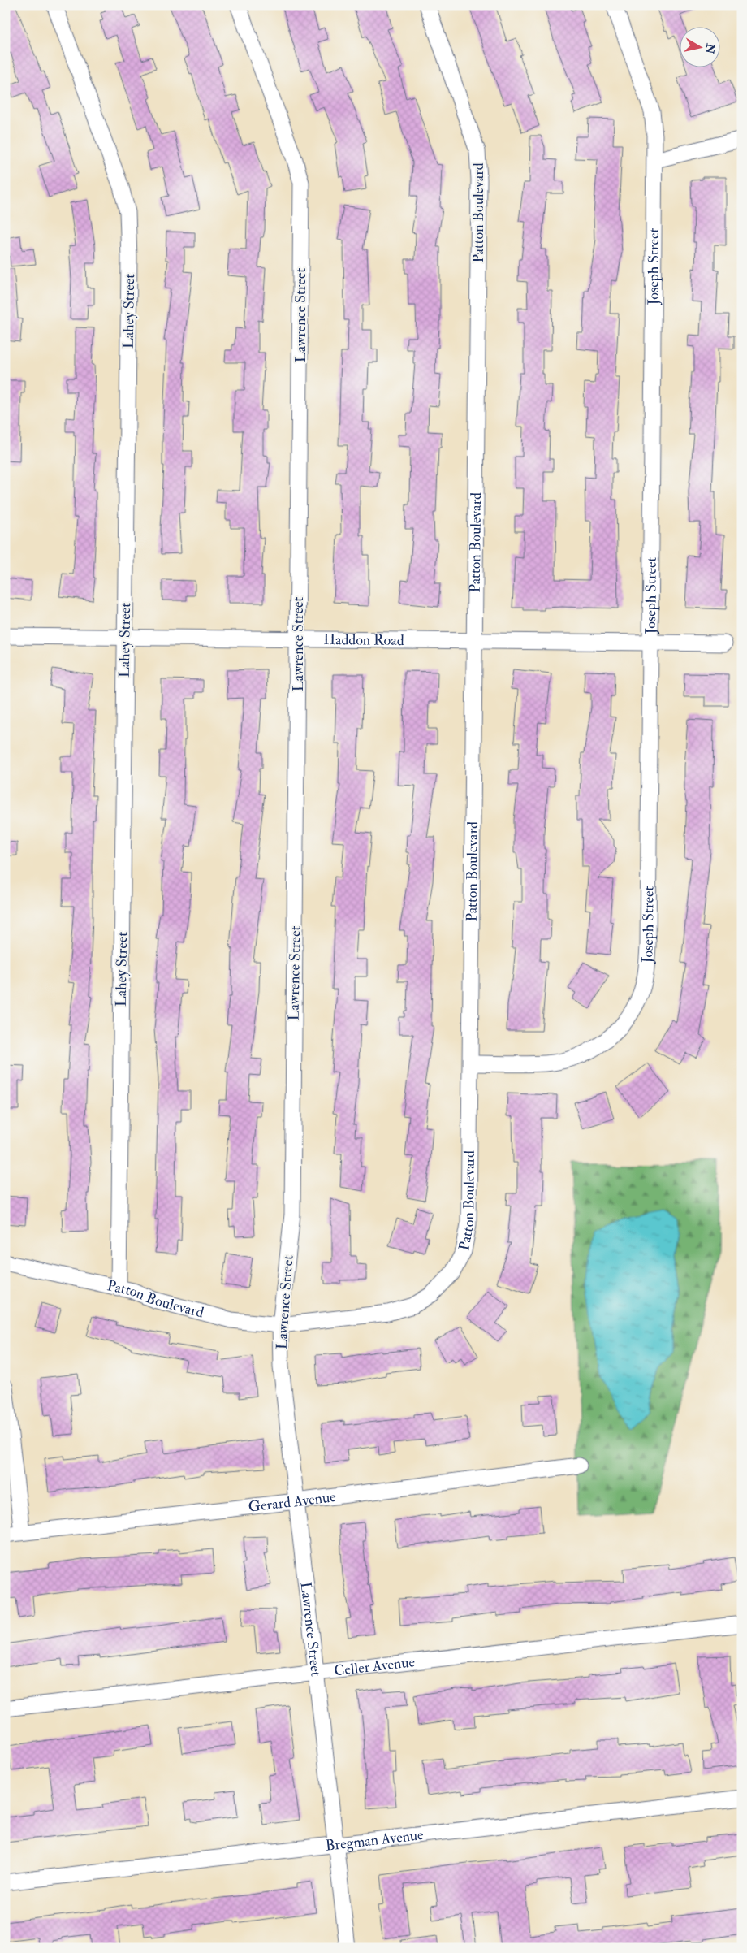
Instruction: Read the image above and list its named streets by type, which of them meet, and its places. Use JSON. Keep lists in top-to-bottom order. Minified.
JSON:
{"streets":{"street":["Patton Boulevard","Joseph Street","Lahey Street","Lawrence Street","Haddon Road","Gerard Avenue","Celler Avenue","Bregman Avenue"]},"crossings":[["Patton Boulevard","Joseph Street"],["Patton Boulevard","Lahey Street"],["Patton Boulevard","Lawrence Street"],["Patton Boulevard","Haddon Road"],["Joseph Street","Haddon Road"],["Lahey Street","Haddon Road"],["Lawrence Street","Haddon Road"],["Lawrence Street","Gerard Avenue"],["Lawrence Street","Celler Avenue"],["Lawrence Street","Bregman Avenue"]],"north":"right"}
